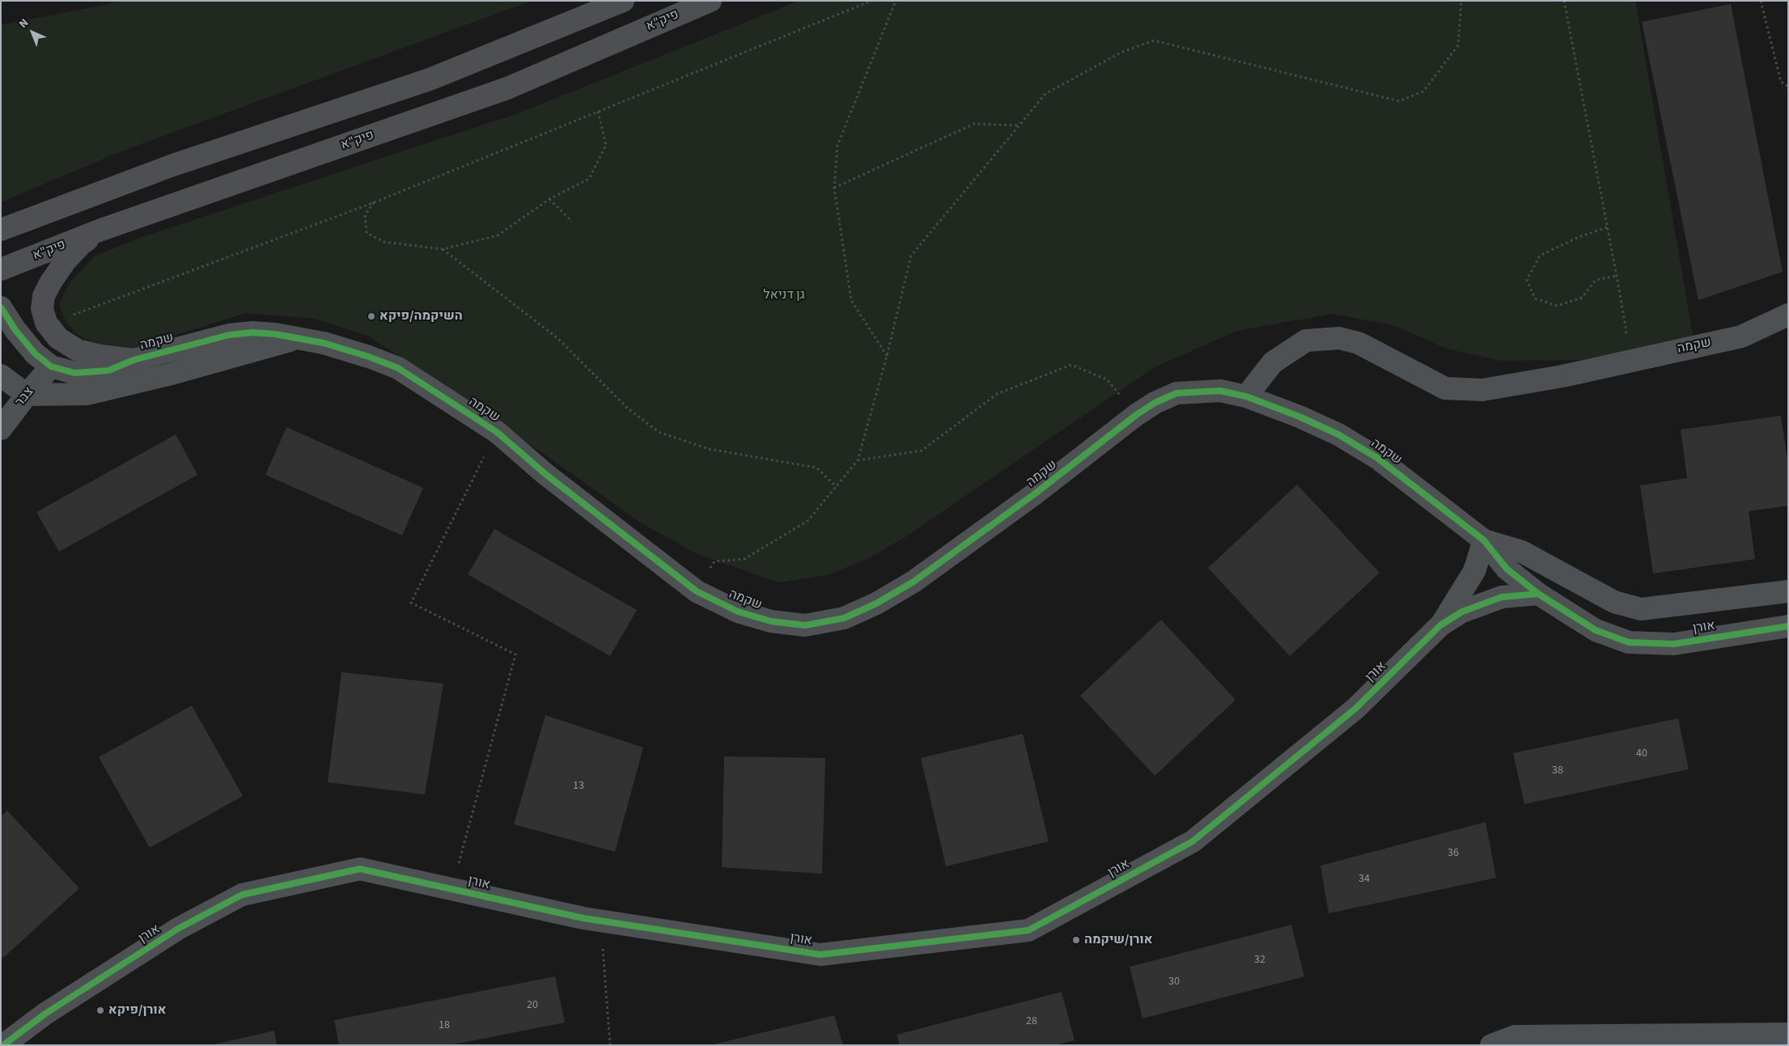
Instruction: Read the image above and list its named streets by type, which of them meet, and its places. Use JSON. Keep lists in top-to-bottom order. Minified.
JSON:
{"streets":{"main road":["פיק\"א"],"street":["שקמה","צבר","אורן"]},"crossings":[["שקמה","צבר"],["שקמה","אורן"]],"parks":["גן דניאל"],"places":["השיקמה/פיקא","אורן/שיקמה","אורן/פיקא"],"house_numbers":["40","38","13","36","34","32","30","20","28","18"],"north":"top left"}
